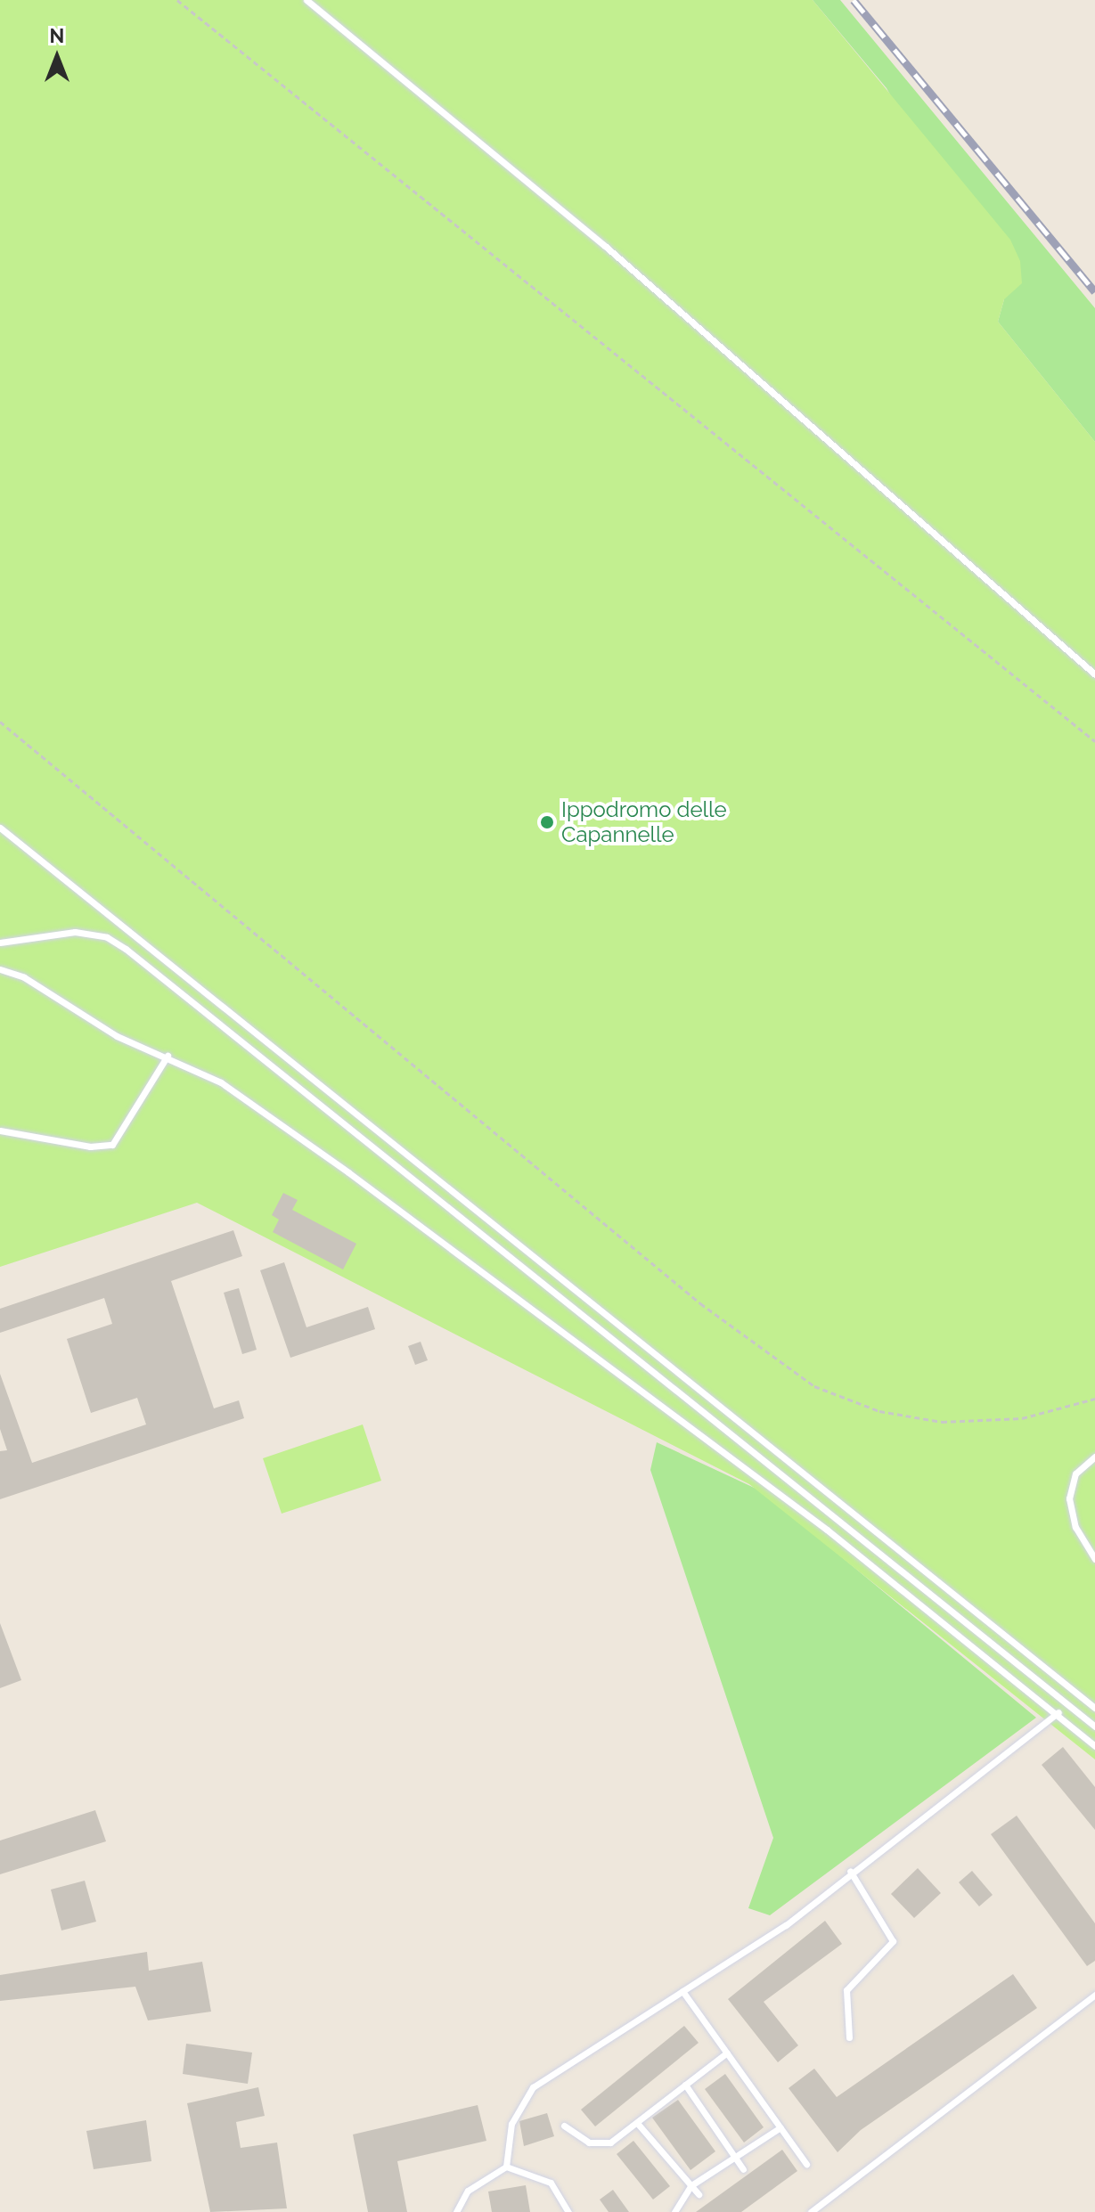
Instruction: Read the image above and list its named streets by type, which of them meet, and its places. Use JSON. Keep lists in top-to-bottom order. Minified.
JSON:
{"places":["Ippodromo delle Capannelle"],"north":"top"}
